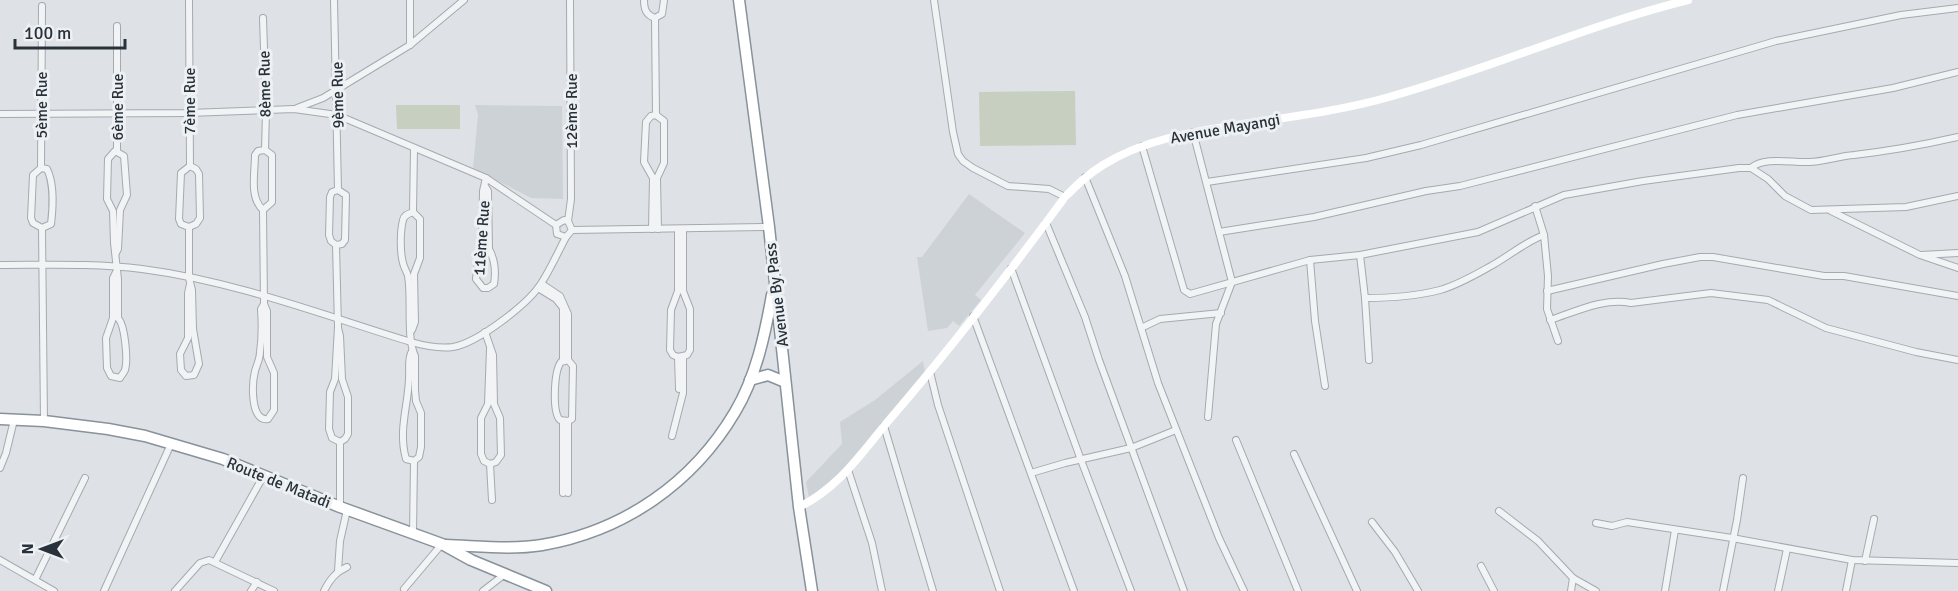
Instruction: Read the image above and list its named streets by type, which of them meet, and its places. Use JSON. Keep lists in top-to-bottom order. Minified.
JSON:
{"streets":{"highway":["Avenue By Pass","Route de Matadi"],"street":["8ème Rue","9ème Rue","7ème Rue","5ème Rue","6ème Rue","12ème Rue","Avenue Mayangi","11ème Rue"]},"crossings":[["Avenue Mayangi","Avenue By Pass"]],"scale_bar":"100 m","north":"left"}
